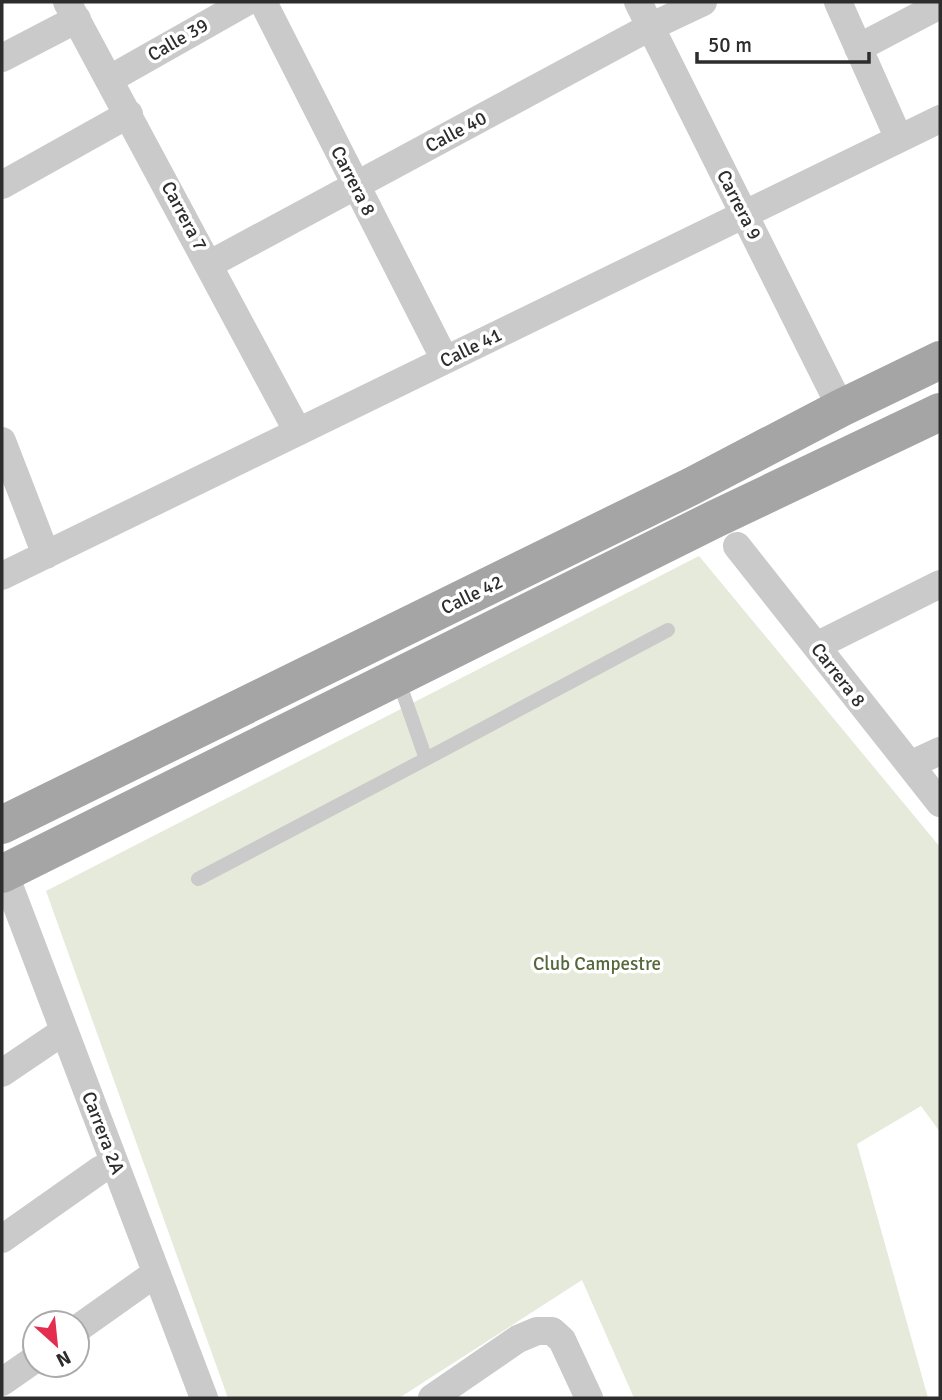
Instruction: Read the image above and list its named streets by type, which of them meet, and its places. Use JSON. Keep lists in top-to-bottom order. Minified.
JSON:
{"streets":{"main road":["Calle 42"],"street":["Calle 39","Calle 40","Carrera 8","Carrera 9","Carrera 7","Calle 41","Carrera 2A"]},"crossings":[["Calle 39","Carrera 7"],["Calle 40","Carrera 8"],["Calle 40","Carrera 9"],["Calle 40","Carrera 7"],["Carrera 8","Calle 41"],["Carrera 9","Calle 41"],["Carrera 9","Calle 42"],["Carrera 7","Calle 41"]],"parks":["Club Campestre"],"scale_bar":"50 m","north":"bottom right"}
